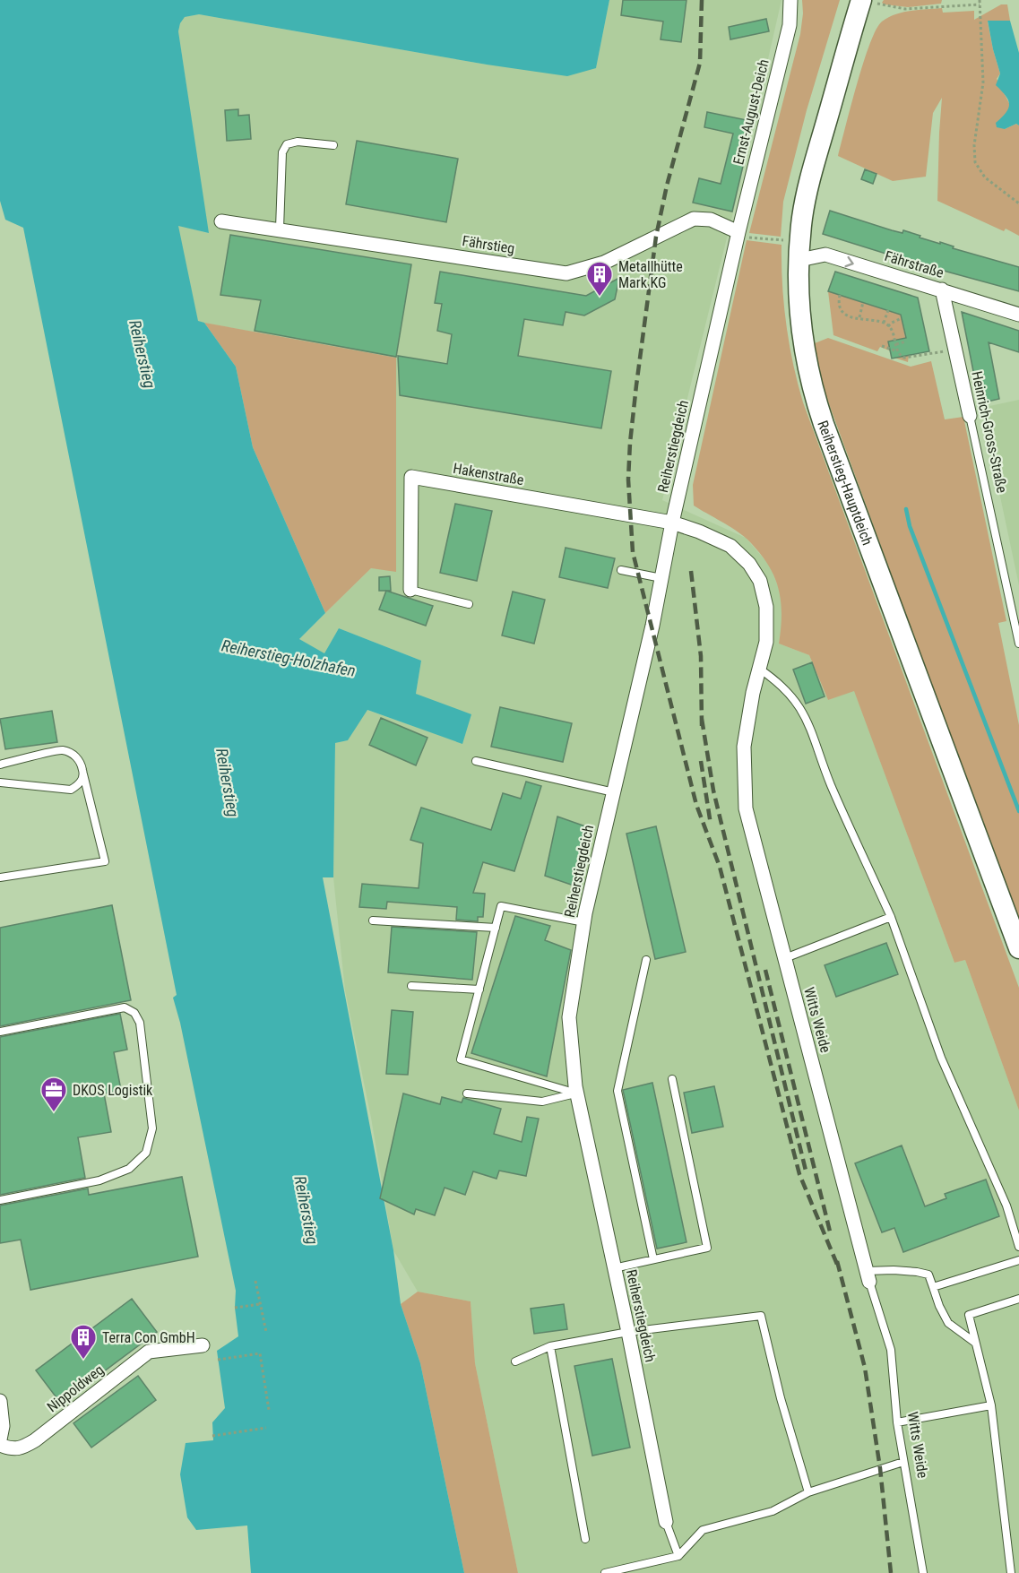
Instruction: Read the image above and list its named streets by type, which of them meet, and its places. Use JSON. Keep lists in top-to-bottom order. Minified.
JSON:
{"streets":{"main road":["Reiherstieg-Hauptdeich"],"street":["Ernst-August-Deich","Fährstieg","Fährstraße","Heinrich-Gross-Straße","Reiherstiegdeich","Hakenstraße","Witts Weide","Nippoldweg"]},"crossings":[["Ernst-August-Deich","Fährstieg"],["Ernst-August-Deich","Reiherstiegdeich"],["Fährstieg","Reiherstiegdeich"],["Fährstraße","Heinrich-Gross-Straße"],["Fährstraße","Reiherstieg-Hauptdeich"],["Reiherstiegdeich","Hakenstraße"],["Reiherstiegdeich","Witts Weide"],["Hakenstraße","Witts Weide"]],"one_way":["Fährstraße"],"water":["Reiherstieg","Reiherstieg-Holzhafen"],"places":{"building":["Metallhütte Mark KG","Terra Con GmbH"],"office":["DKOS Logistik"]}}
